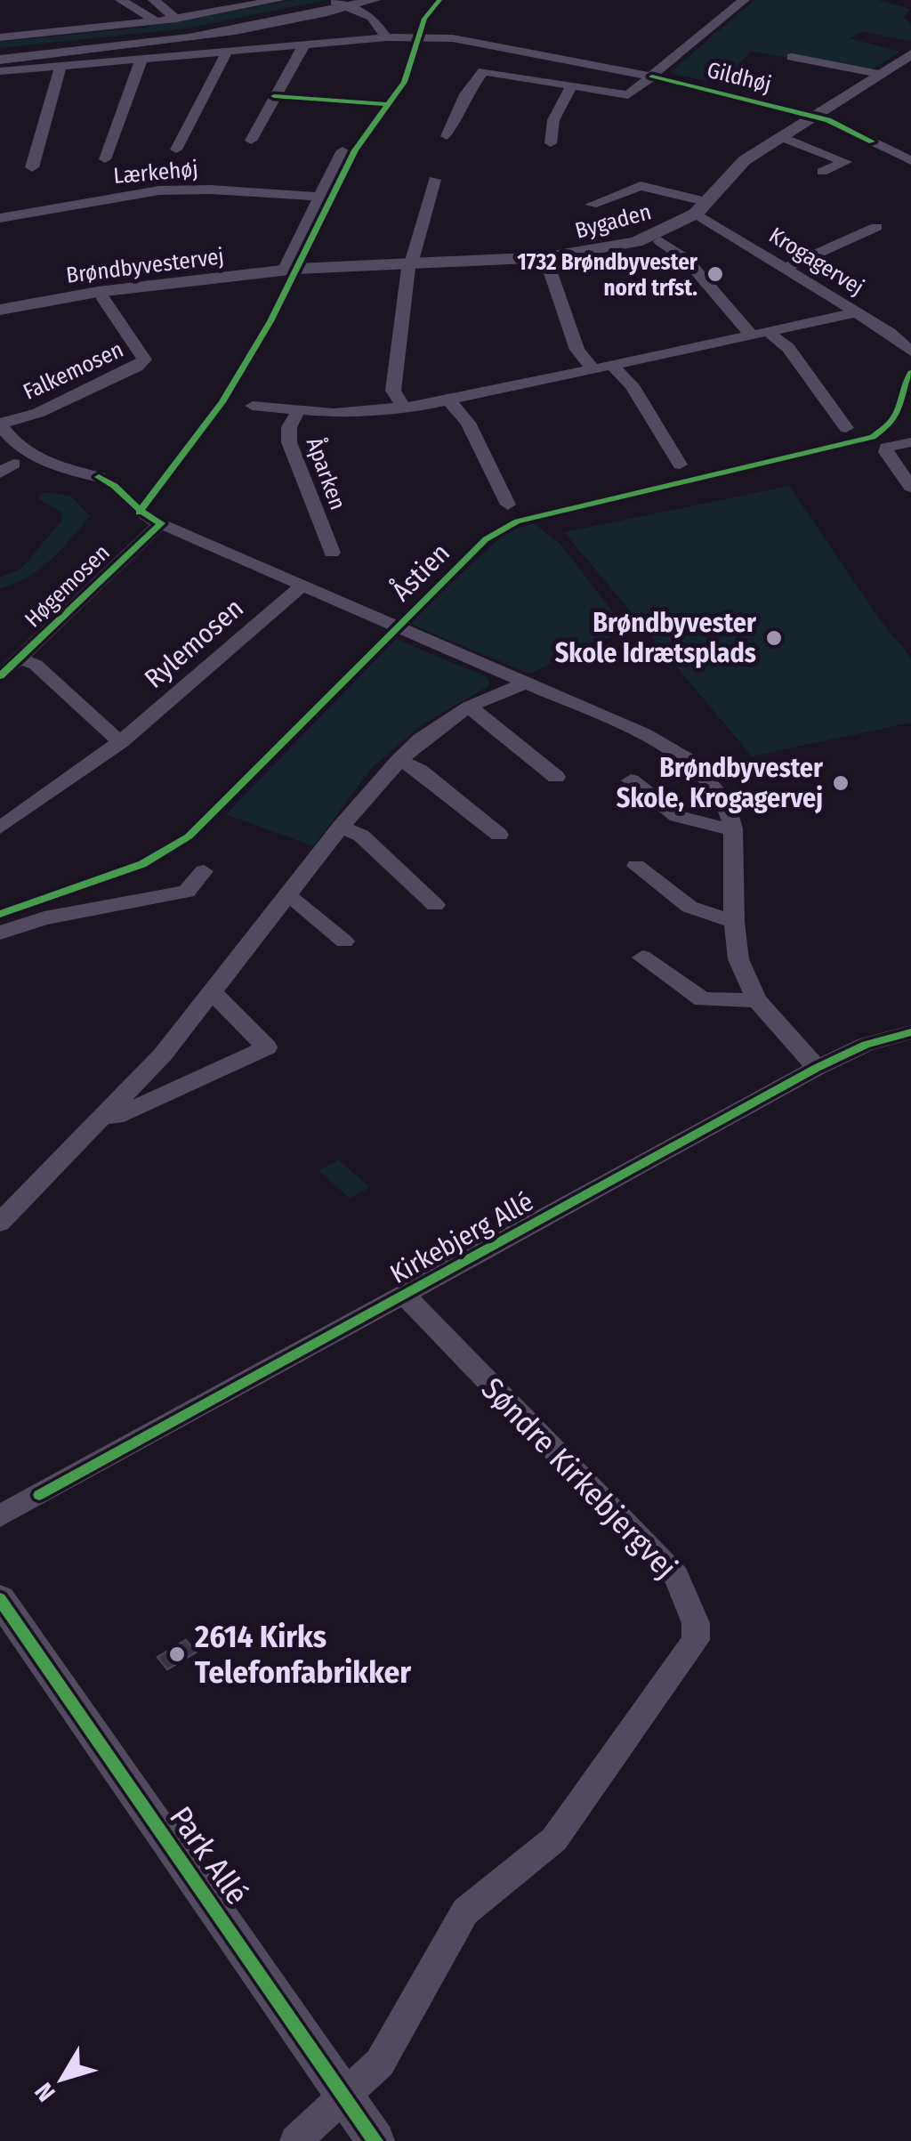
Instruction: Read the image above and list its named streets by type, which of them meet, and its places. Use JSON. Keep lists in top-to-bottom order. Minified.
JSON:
{"streets":{"street":["Gildhøj","Lærkehøj","Bygaden","Krogagervej","Brøndbyvestervej","Falkemosen","Åparken","Høgemosen","Rylemosen","Kirkebjerg Allé","Søndre Kirkebjergvej","Park Allé"],"cycle path":["Åstien"]},"crossings":[["Gildhøj","Bygaden"],["Bygaden","Krogagervej"],["Bygaden","Brøndbyvestervej"],["Krogagervej","Åparken"],["Høgemosen","Rylemosen"],["Kirkebjerg Allé","Søndre Kirkebjergvej"],["Søndre Kirkebjergvej","Park Allé"]],"places":["1732 Brøndbyvester nord trfst.","Brøndbyvester Skole Idrætsplads","Brøndbyvester Skole, Krogagervej","2614 Kirks Telefonfabrikker"],"north":"bottom left"}
